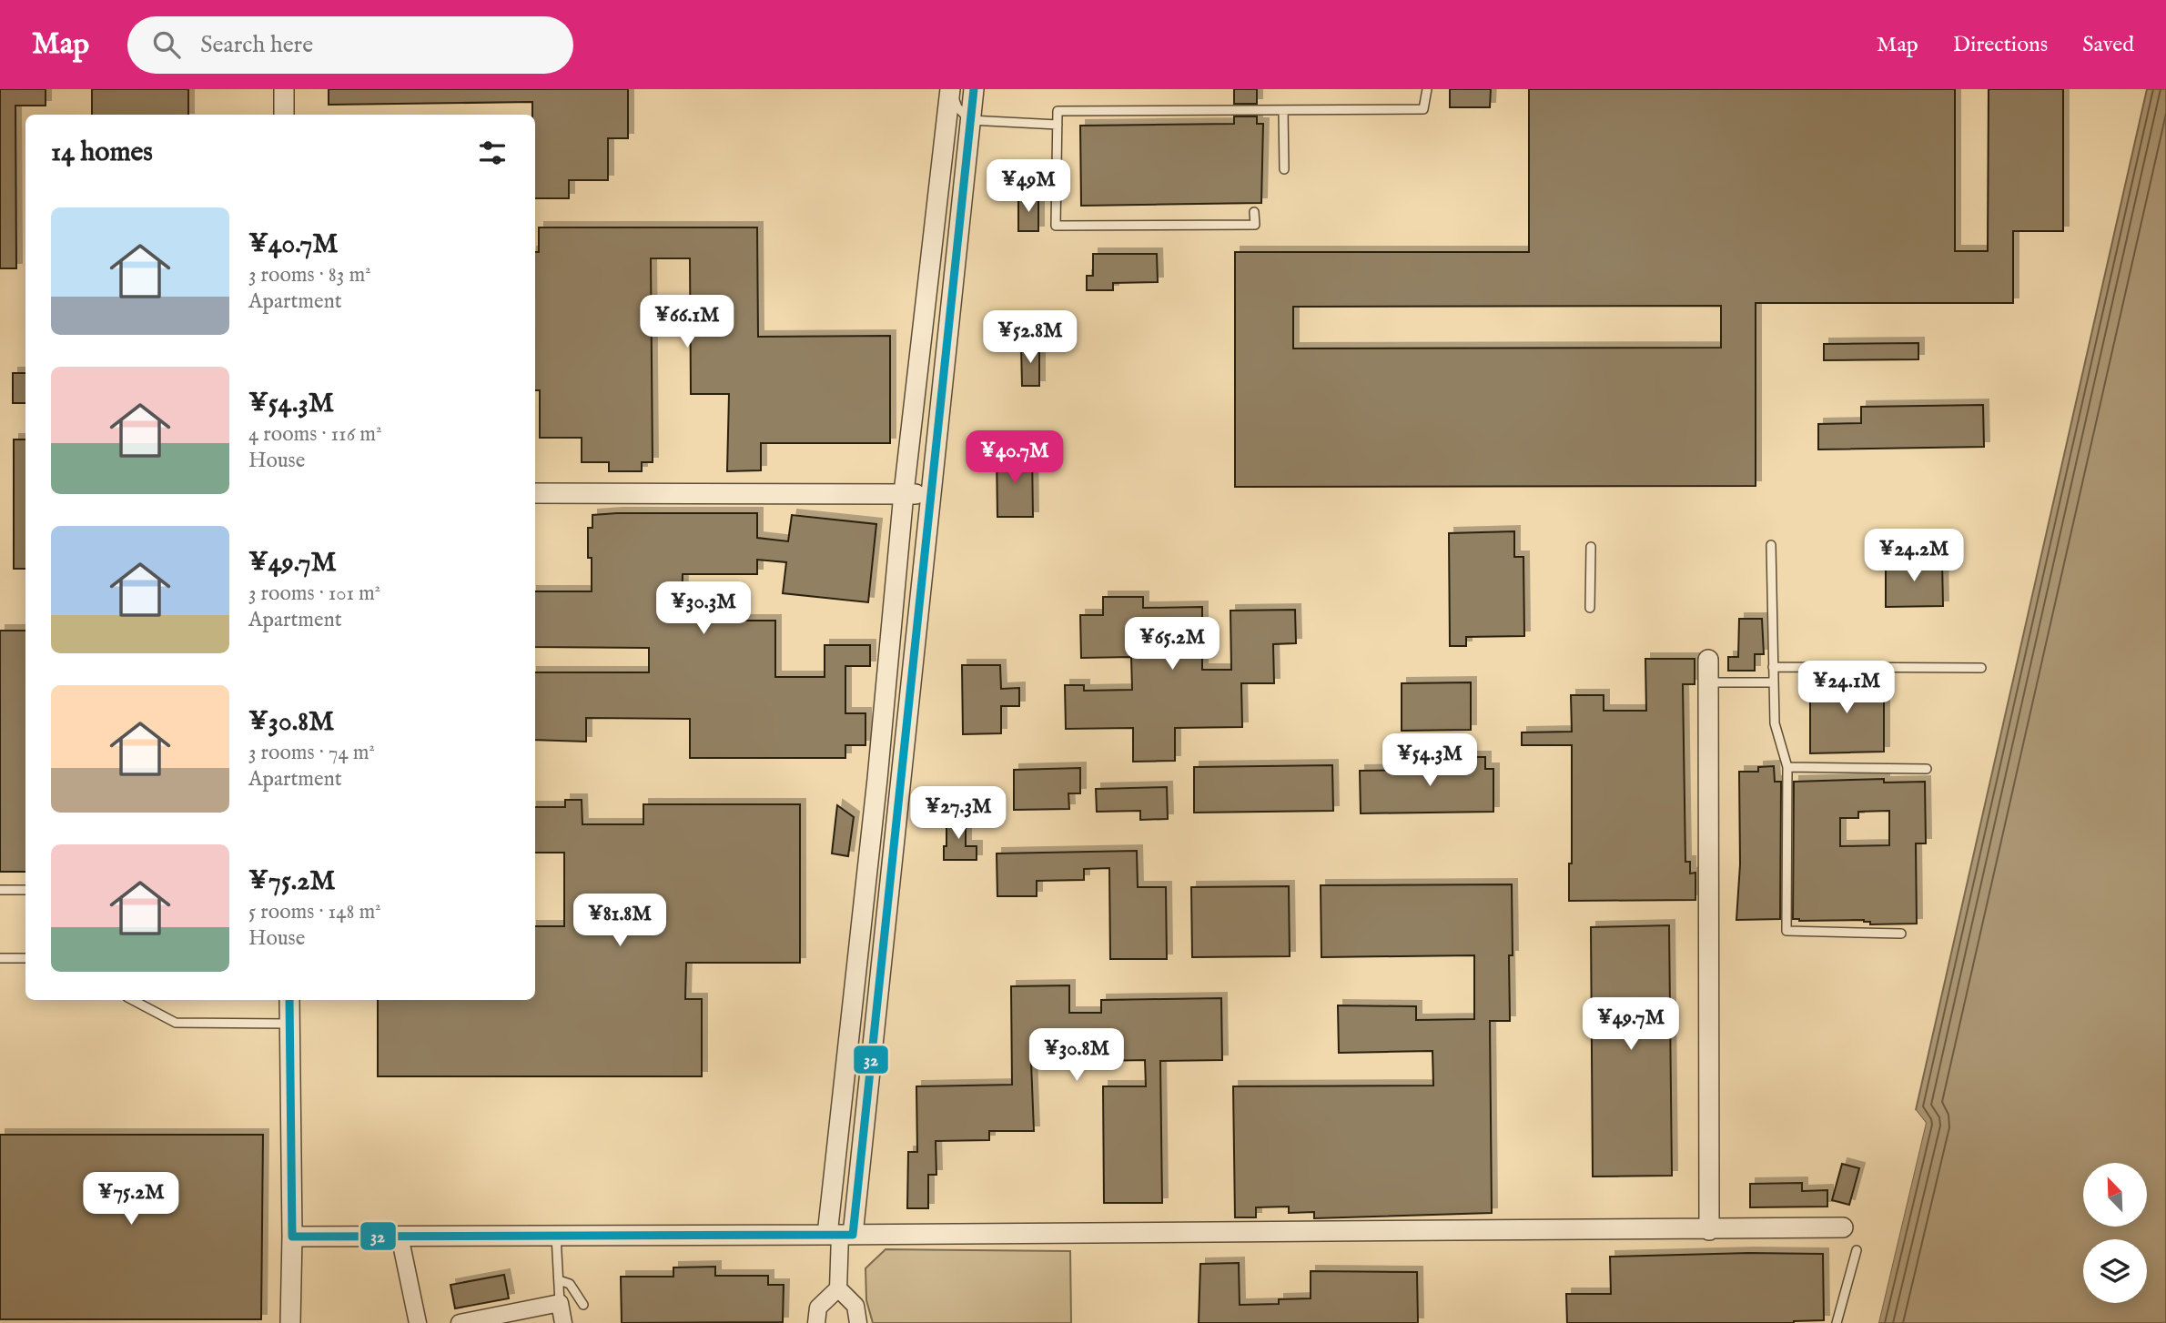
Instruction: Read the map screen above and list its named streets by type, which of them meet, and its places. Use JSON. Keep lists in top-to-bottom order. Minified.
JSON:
{"lines":["transit line 32"],"north":"top left","page":{"header":"Map","search":"Search here","nav":["Map","Directions","Saved"],"heading":"14 homes","price":["¥49M","¥66.1M","¥52.8M","¥40.7M","¥24.2M","¥30.3M","¥65.2M","¥24.1M","¥54.3M","¥27.3M","¥81.8M","¥49.7M","¥30.8M","¥75.2M"],"list":[{"name":"¥40.7M","note":"3 rooms · 83 m² · Apartment"},{"name":"¥54.3M","note":"4 rooms · 116 m² · House"},{"name":"¥49.7M","note":"3 rooms · 101 m² · Apartment"},{"name":"¥30.8M","note":"3 rooms · 74 m² · Apartment"},{"name":"¥75.2M","note":"5 rooms · 148 m² · House"}]}}
